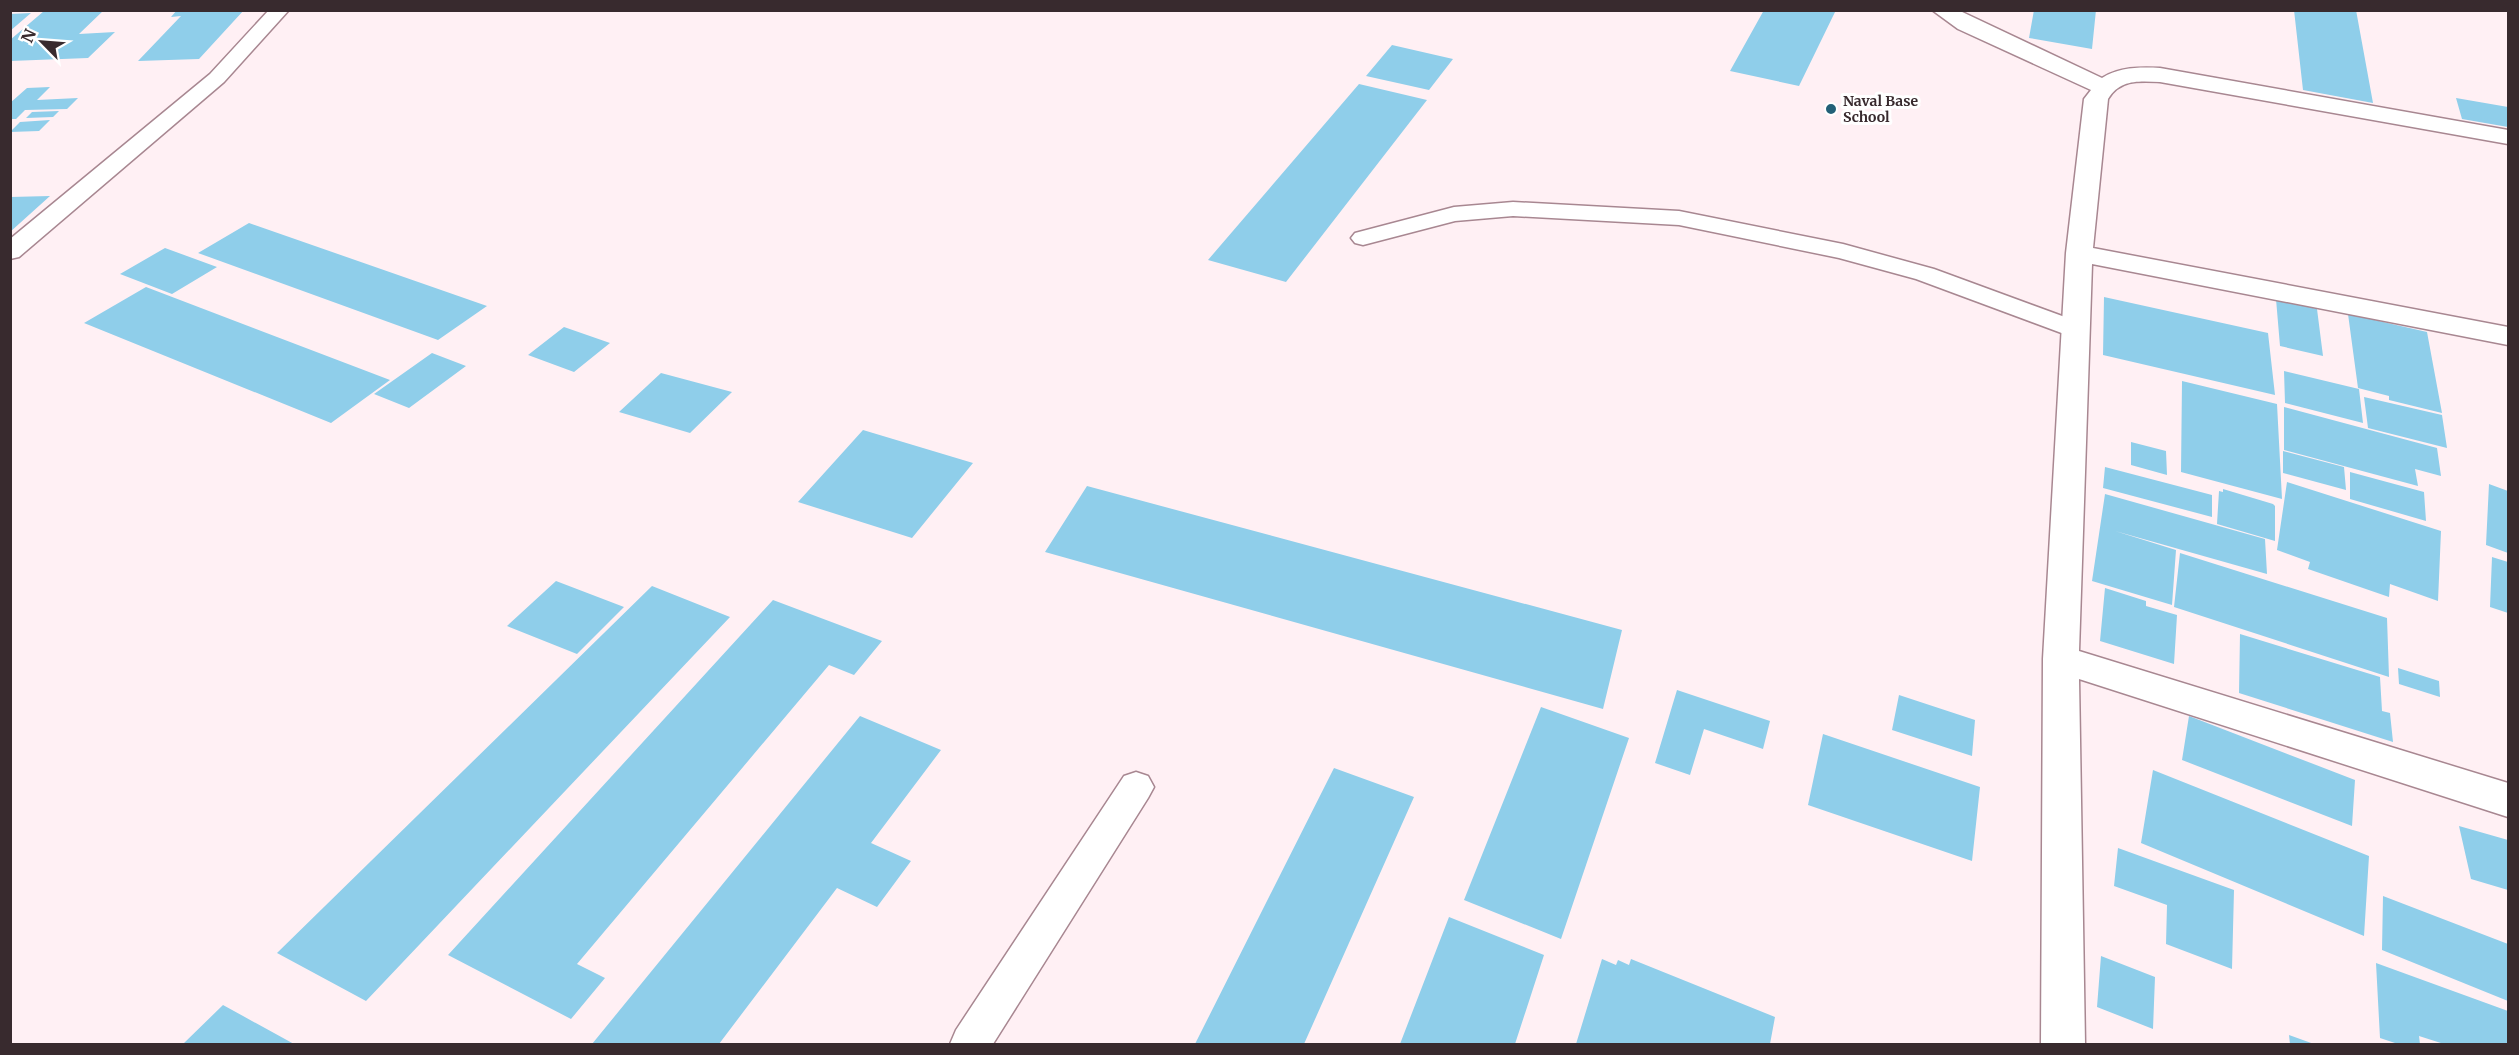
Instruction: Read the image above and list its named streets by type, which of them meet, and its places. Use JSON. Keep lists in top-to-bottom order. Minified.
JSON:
{"places":["Naval Base School"],"north":"top left"}
